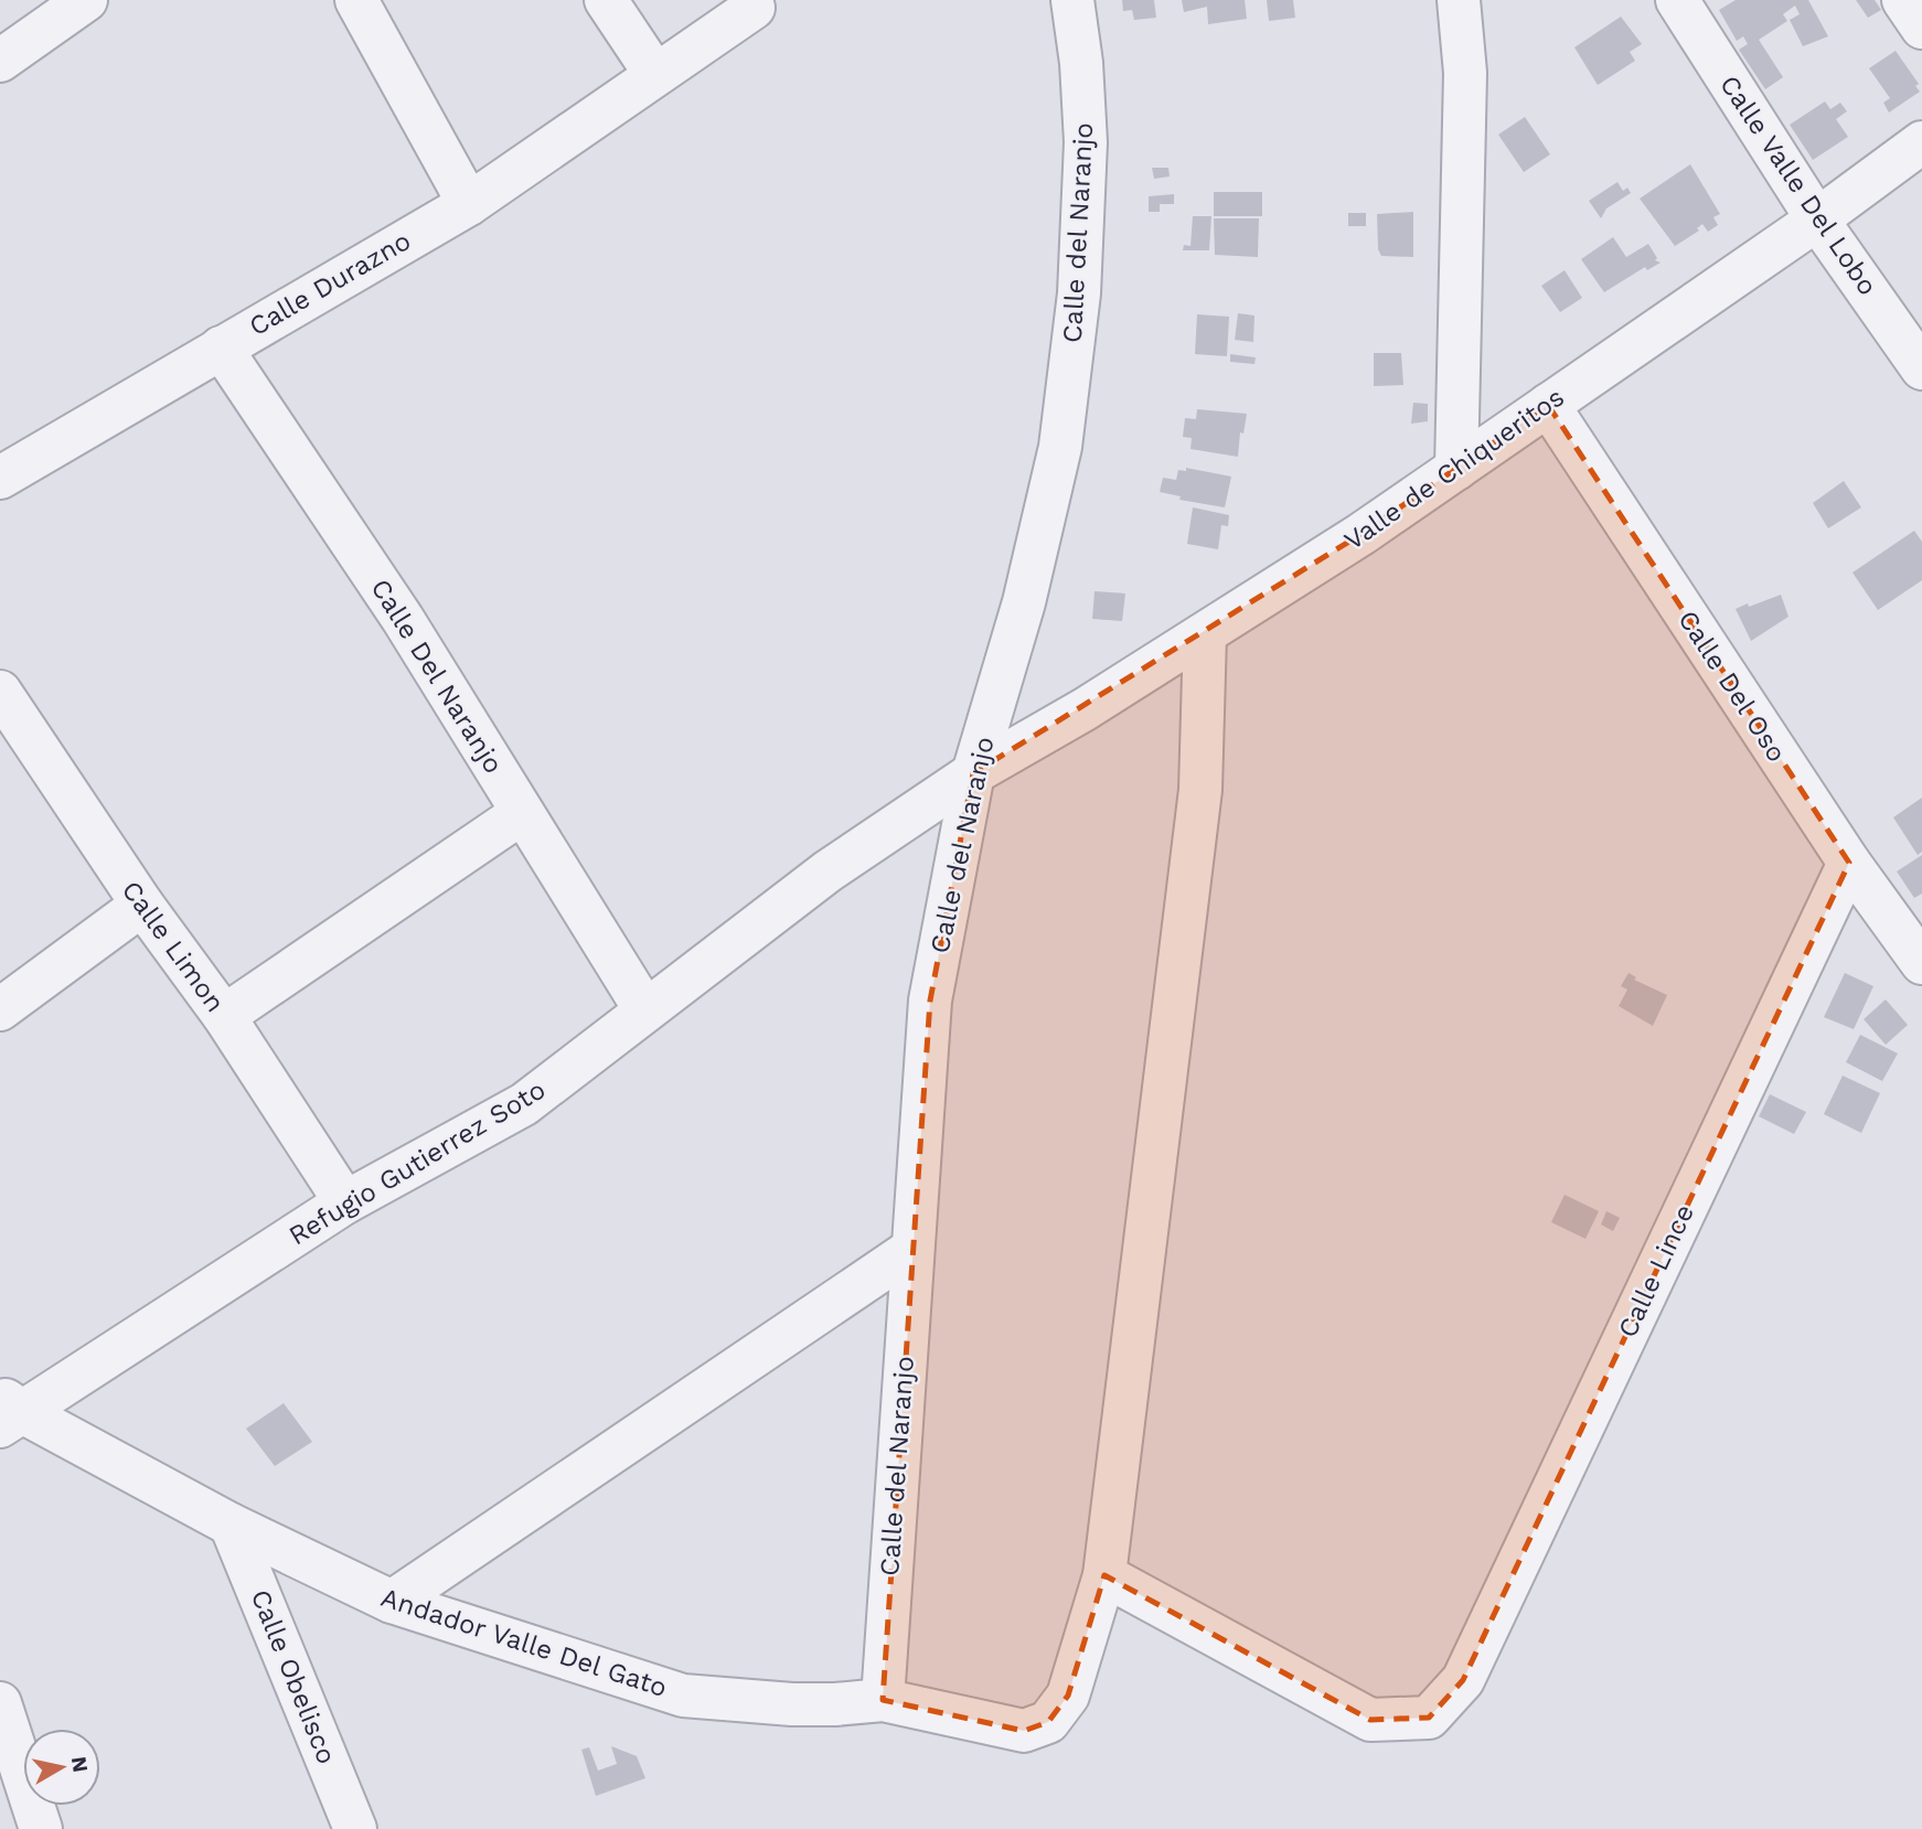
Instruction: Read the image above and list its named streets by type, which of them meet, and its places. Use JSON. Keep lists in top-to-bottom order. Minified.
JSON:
{"streets":{"street":["Calle Valle Del Lobo","Calle del Naranjo","Calle Durazno","Valle de Chiqueritos","Calle Del Naranjo","Calle Del Oso","Calle Limon","Refugio Gutierrez Soto","Calle Lince","Andador Valle Del Gato","Calle Obelisco"]},"crossings":[["Calle Valle Del Lobo","Valle de Chiqueritos"],["Calle del Naranjo","Valle de Chiqueritos"],["Calle del Naranjo","Refugio Gutierrez Soto"],["Calle del Naranjo","Andador Valle Del Gato"],["Calle Durazno","Calle Del Naranjo"],["Valle de Chiqueritos","Calle Del Oso"],["Valle de Chiqueritos","Refugio Gutierrez Soto"],["Valle de Chiqueritos","Andador Valle Del Gato"],["Calle Del Naranjo","Refugio Gutierrez Soto"],["Calle Del Oso","Calle Lince"],["Calle Limon","Refugio Gutierrez Soto"],["Refugio Gutierrez Soto","Andador Valle Del Gato"],["Calle Lince","Andador Valle Del Gato"],["Andador Valle Del Gato","Calle Obelisco"]],"north":"right"}
